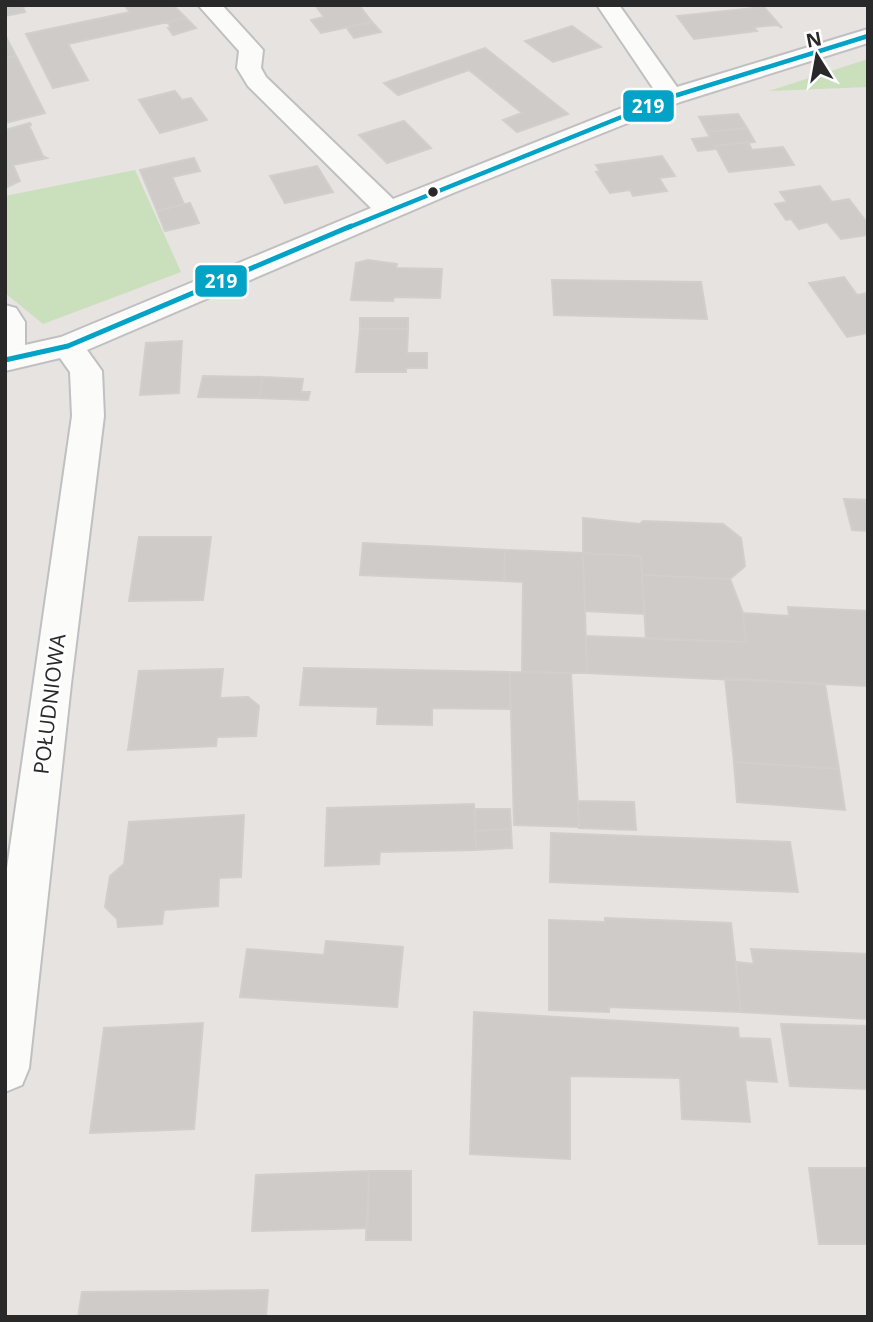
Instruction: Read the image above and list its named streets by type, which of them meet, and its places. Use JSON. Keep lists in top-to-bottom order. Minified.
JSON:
{"streets":{"street":["POŁUDNIOWA"]},"lines":["transit line 219"],"north":"top"}
